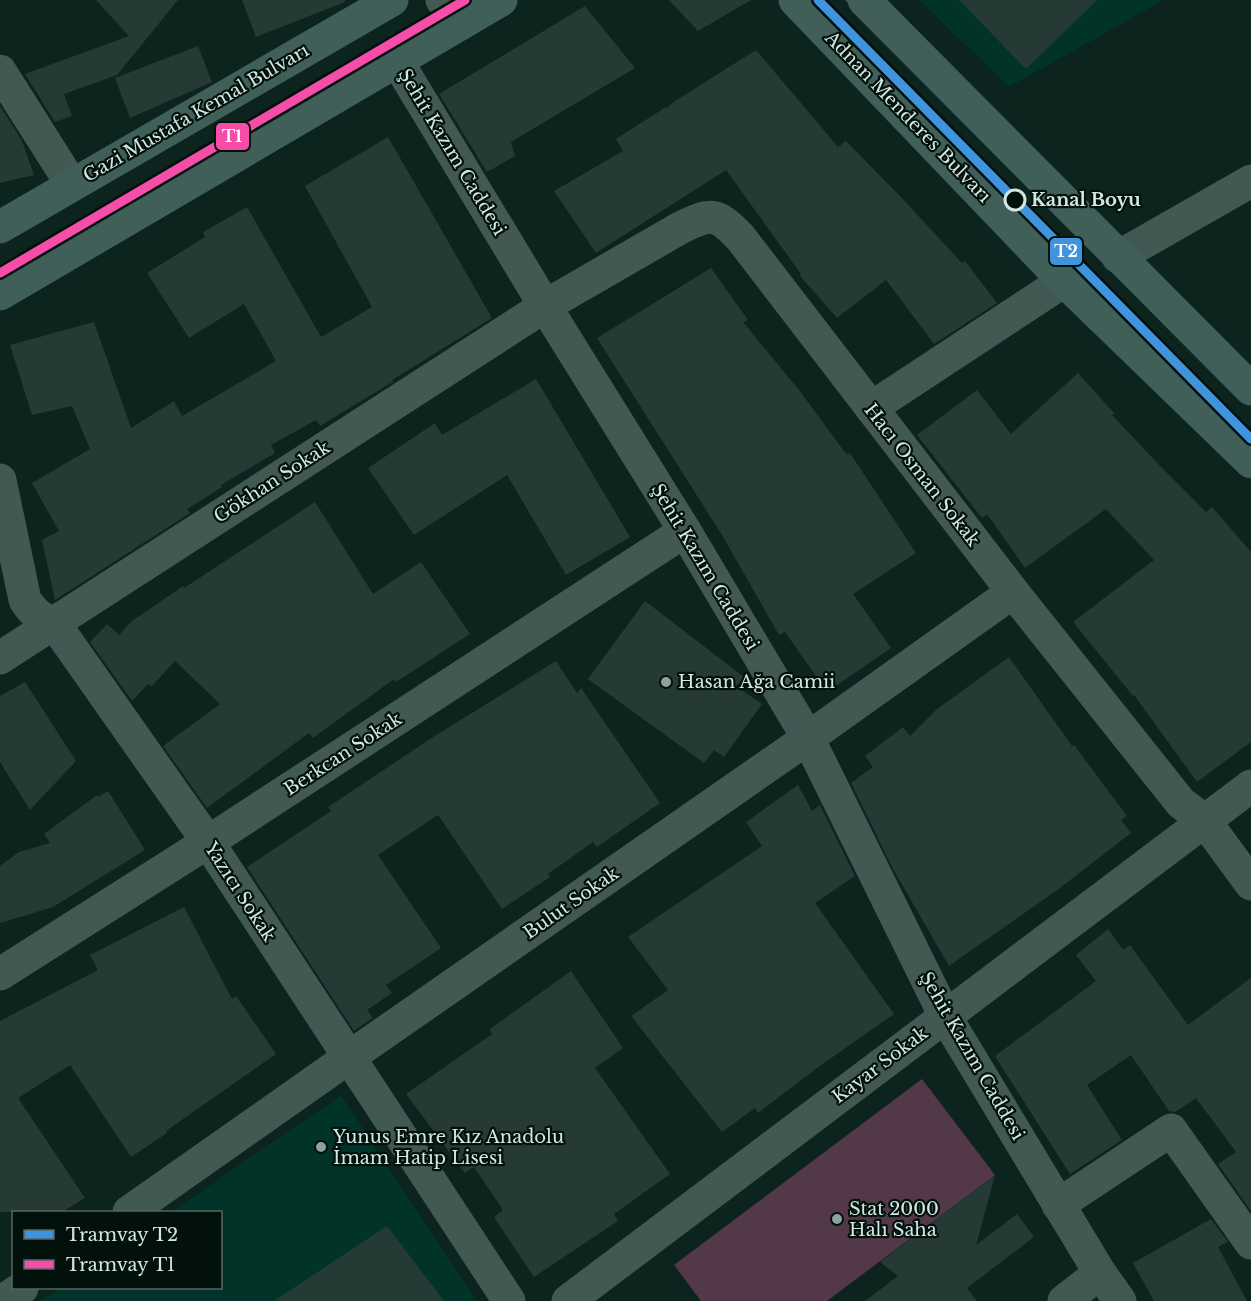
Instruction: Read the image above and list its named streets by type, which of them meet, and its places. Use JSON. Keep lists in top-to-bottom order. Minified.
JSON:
{"streets":{"main road":["Gazi Mustafa Kemal Bulvarı","Adnan Menderes Bulvarı"],"street":["Şehit Kazım Caddesi","Hacı Osman Sokak","Gökhan Sokak","Berkcan Sokak","Yazıcı Sokak","Bulut Sokak","Kayar Sokak"]},"crossings":[["Şehit Kazım Caddesi","Hacı Osman Sokak"],["Şehit Kazım Caddesi","Gökhan Sokak"],["Şehit Kazım Caddesi","Berkcan Sokak"],["Şehit Kazım Caddesi","Bulut Sokak"],["Şehit Kazım Caddesi","Kayar Sokak"],["Hacı Osman Sokak","Gökhan Sokak"],["Hacı Osman Sokak","Bulut Sokak"],["Hacı Osman Sokak","Kayar Sokak"],["Gökhan Sokak","Yazıcı Sokak"],["Berkcan Sokak","Yazıcı Sokak"],["Yazıcı Sokak","Bulut Sokak"]],"places":["Kanal Boyu","Hasan Ağa Camii","Yunus Emre Kız Anadolu İmam Hatip Lisesi","Stat 2000 Halı Saha"],"lines":["tram line T2","tram line T1"],"legend":["Tramvay T2","Tramvay T1"]}
